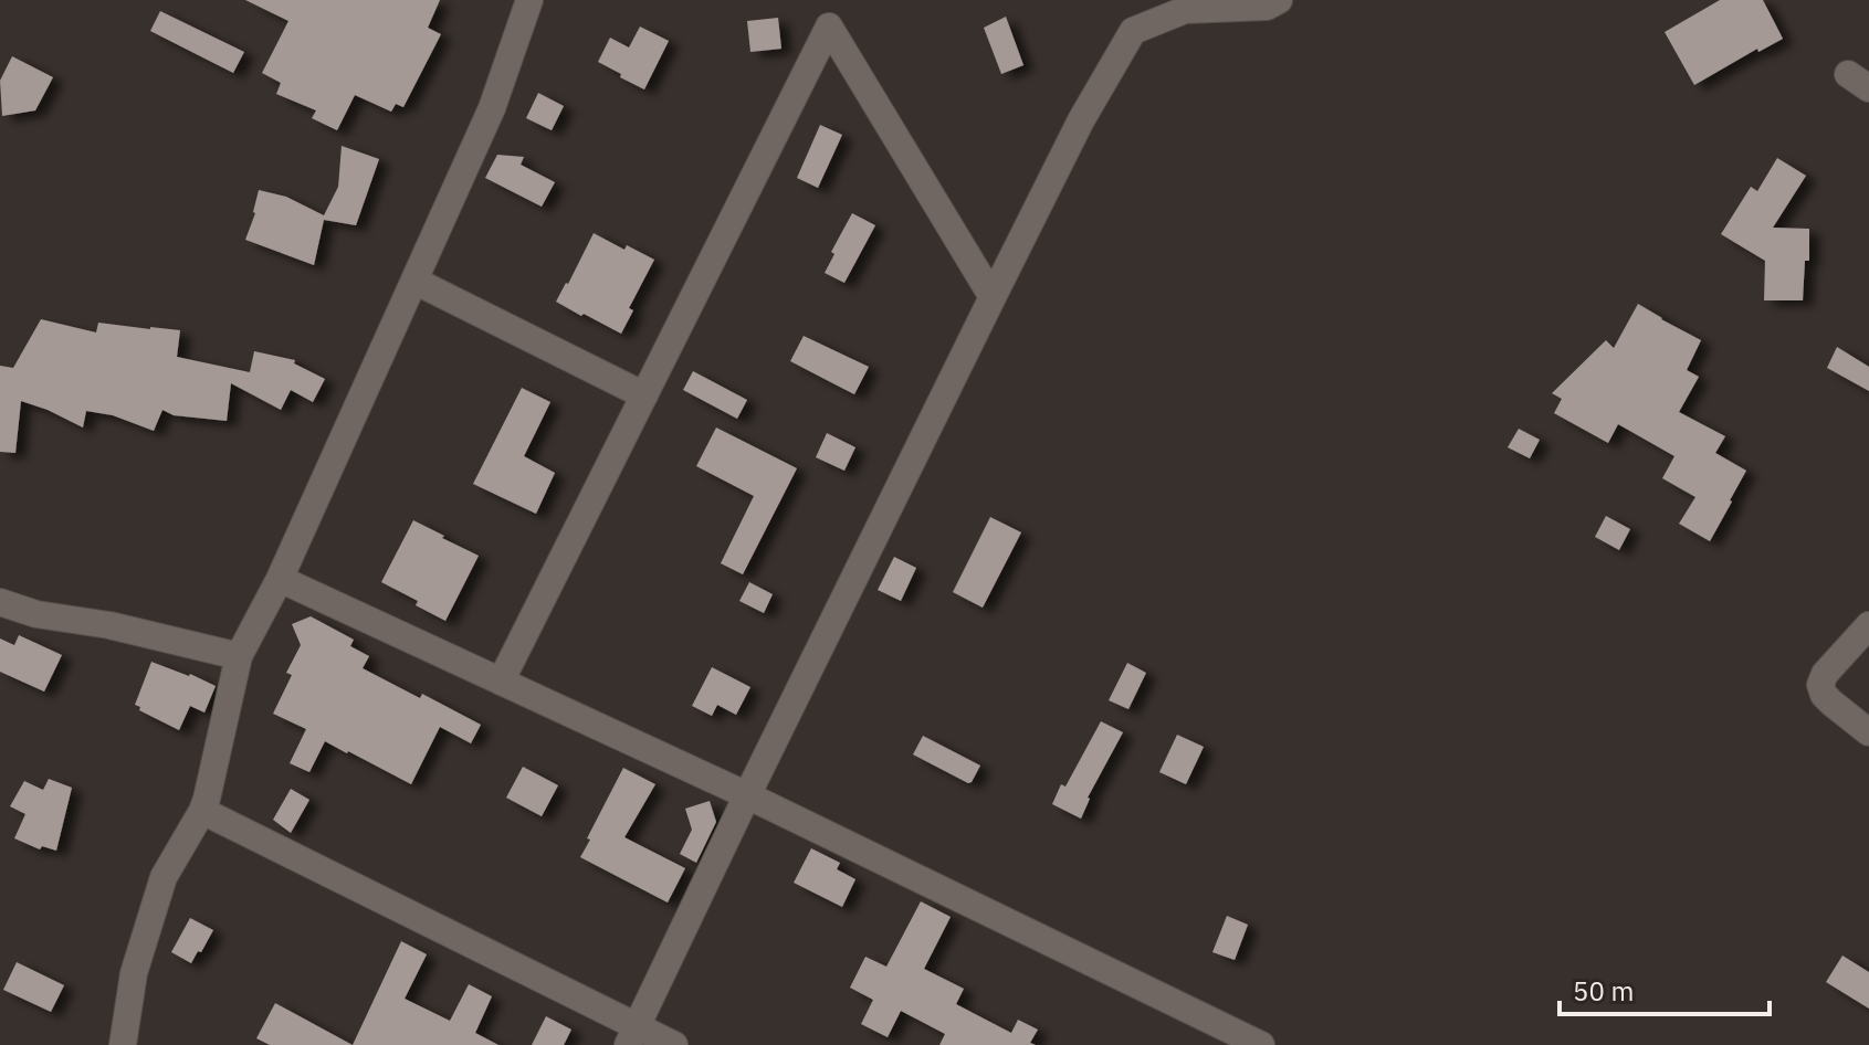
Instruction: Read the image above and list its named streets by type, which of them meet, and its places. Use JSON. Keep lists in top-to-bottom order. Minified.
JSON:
{"scale_bar":"50 m"}
